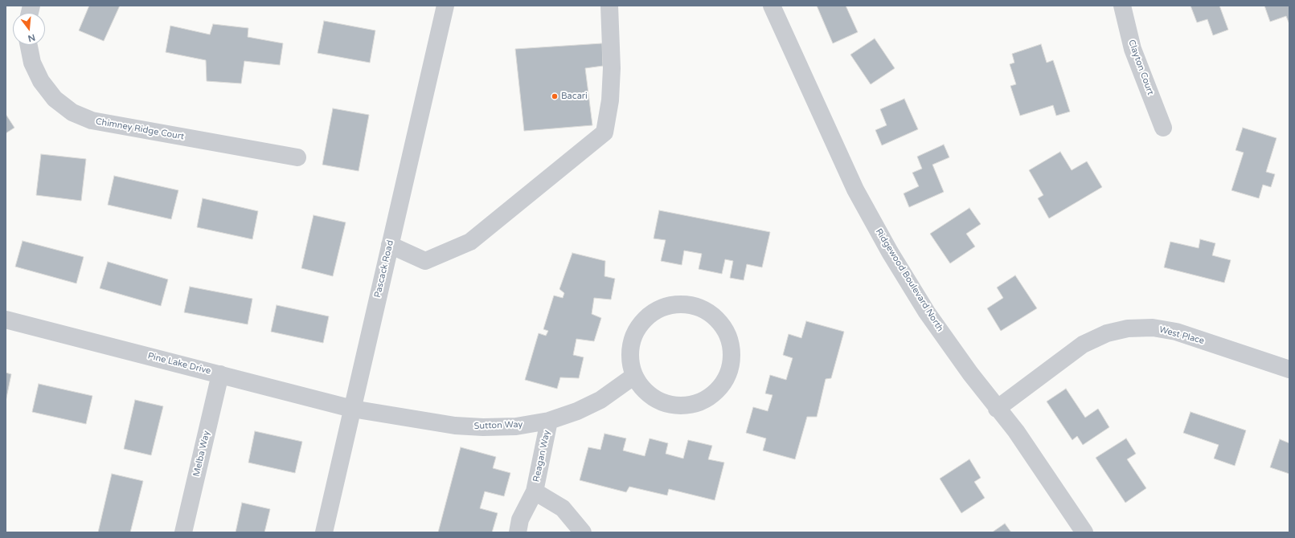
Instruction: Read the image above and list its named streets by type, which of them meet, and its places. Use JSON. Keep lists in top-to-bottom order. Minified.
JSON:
{"streets":{"street":["Clayton Court","Chimney Ridge Court","Pascack Road","Ridgewood Boulevard North","West Place","Pine Lake Drive","Sutton Way","Melba Way","Reagan Way"]},"crossings":[["Pascack Road","Pine Lake Drive"],["Pascack Road","Sutton Way"],["Ridgewood Boulevard North","West Place"],["Pine Lake Drive","Sutton Way"],["Pine Lake Drive","Melba Way"],["Sutton Way","Reagan Way"]],"places":["Bacari"],"north":"bottom"}
